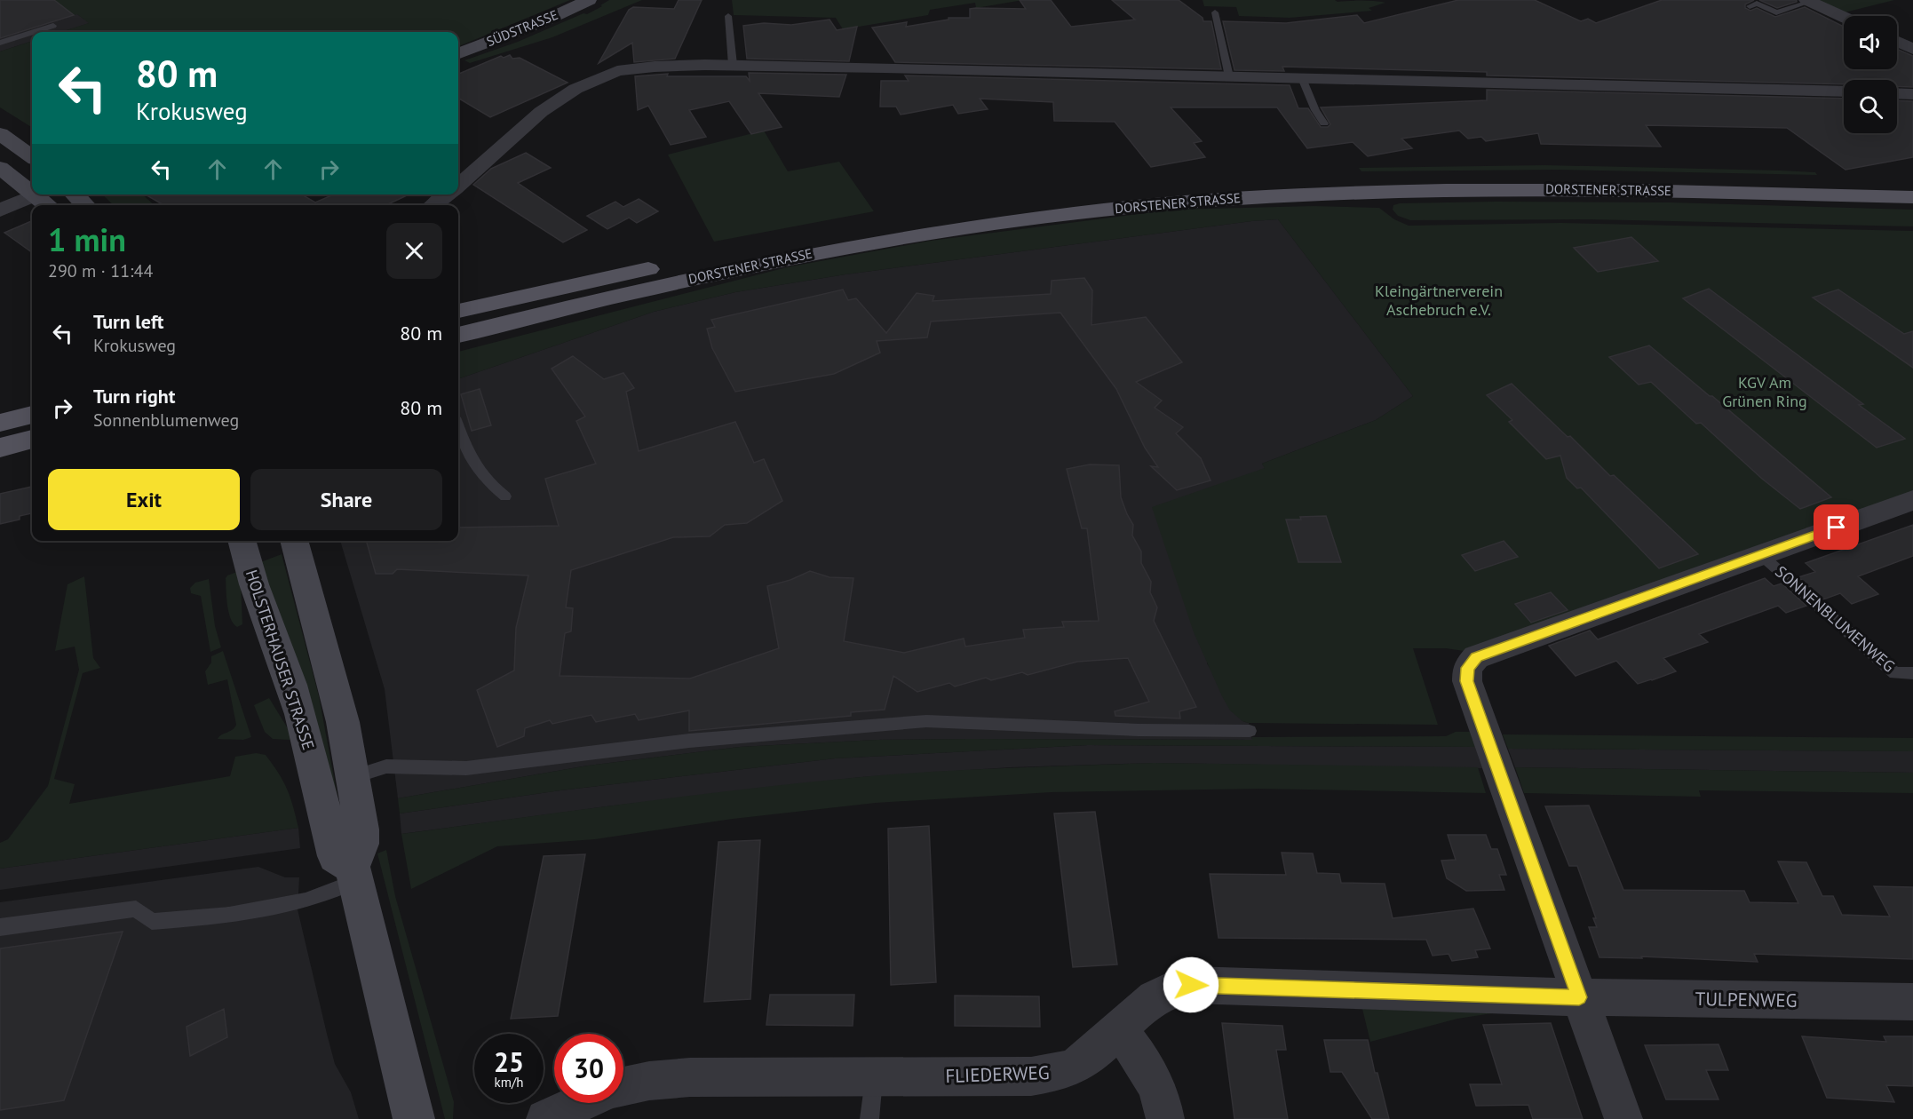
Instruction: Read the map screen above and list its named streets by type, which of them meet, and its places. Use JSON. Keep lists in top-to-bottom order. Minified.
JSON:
{"streets":{"main road":["DORSTENER STRASSE"],"street":["SÜDSTRASSE","SONNENBLUMENWEG","HOLSTERHAUSER STRASSE","TULPENWEG","FLIEDERWEG"]},"crossings":[["SONNENBLUMENWEG","TULPENWEG"],["SONNENBLUMENWEG","FLIEDERWEG"],["TULPENWEG","FLIEDERWEG"]],"parks":["Kleingärtnerverein Aschebruch e.V.","KGV Am Grünen Ring"],"page":{"turn":["80 m","Krokusweg"],"heading":["1 min","290 m · 11:44"],"list":[{"name":"Turn left","note":"Krokusweg","value":"80 m"},{"name":"Turn right","note":"Sonnenblumenweg","value":"80 m"}],"buttons":["Exit","Share"],"speed":"25 km/h","limit":"30"}}
